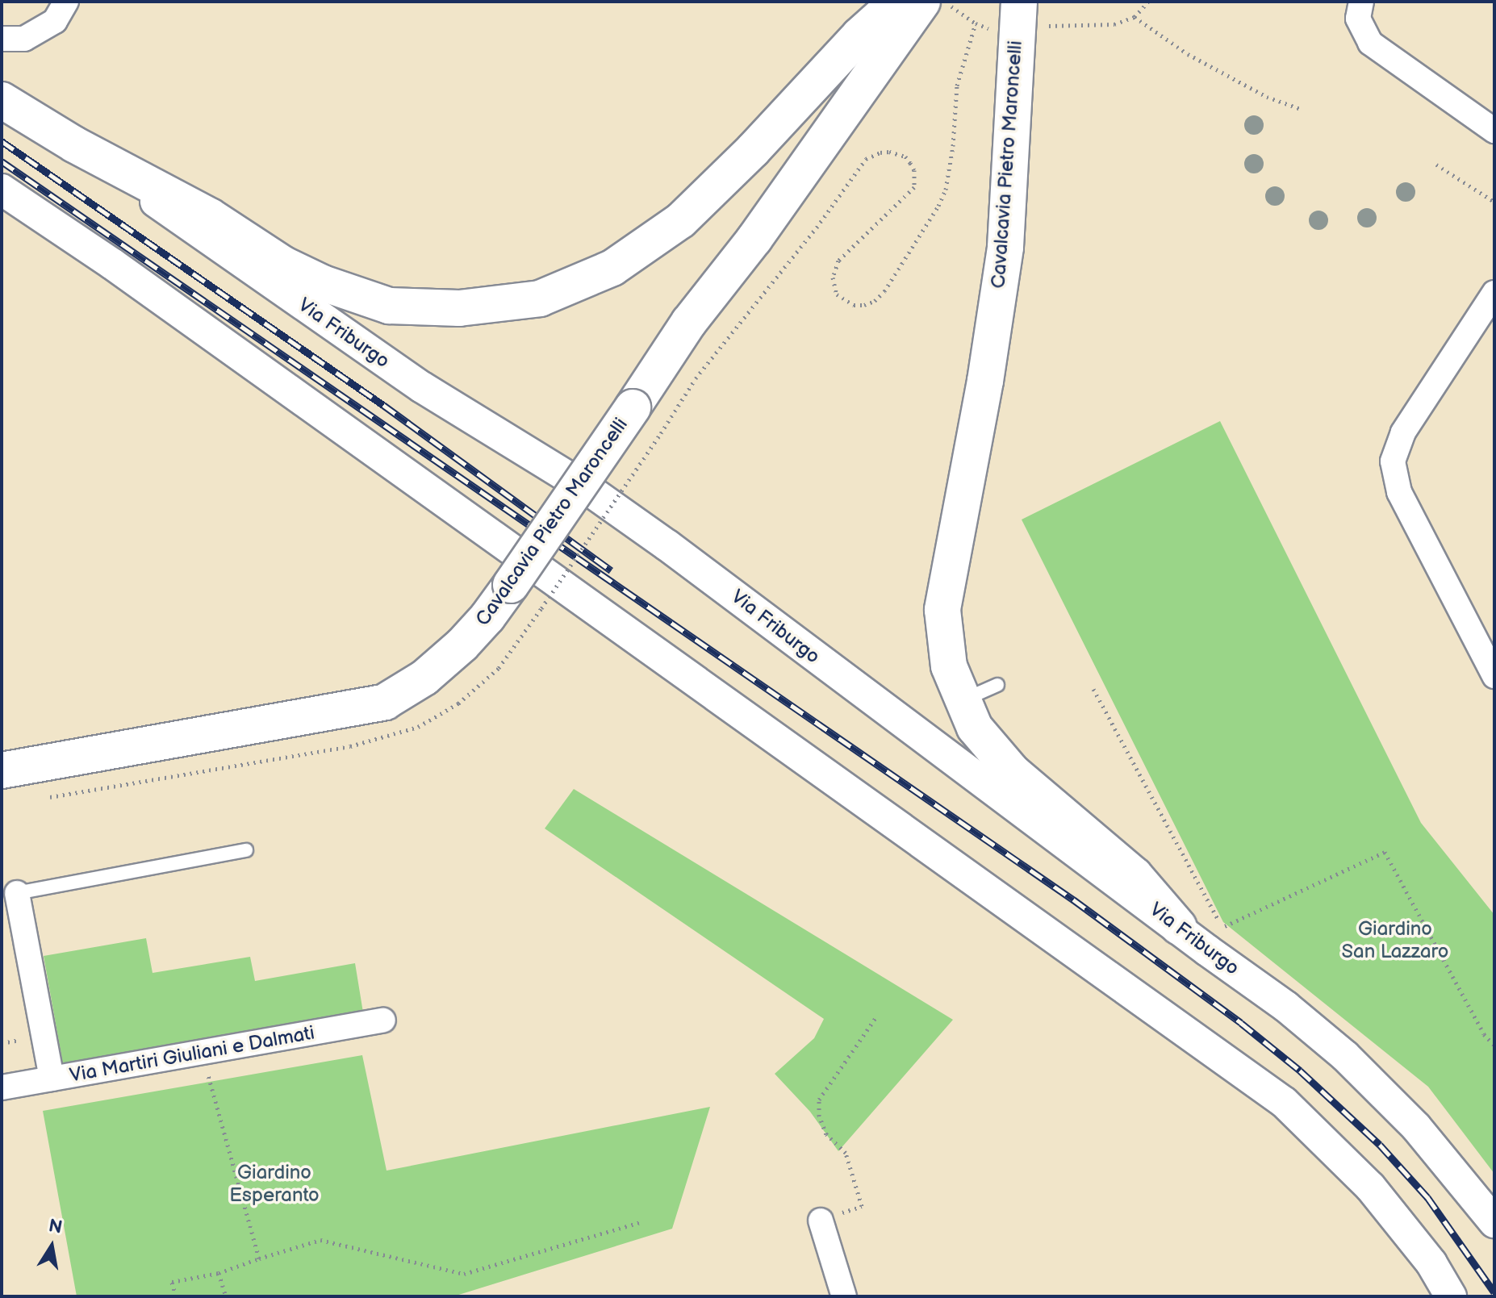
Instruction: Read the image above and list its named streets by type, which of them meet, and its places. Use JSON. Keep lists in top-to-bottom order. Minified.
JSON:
{"streets":{"main road":["Cavalcavia Pietro Maroncelli","Via Friburgo"],"street":["Via Martiri Giuliani e Dalmati"]},"crossings":[["Cavalcavia Pietro Maroncelli","Via Friburgo"]],"parks":["Giardino San Lazzaro","Giardino Esperanto"],"north":"top"}
